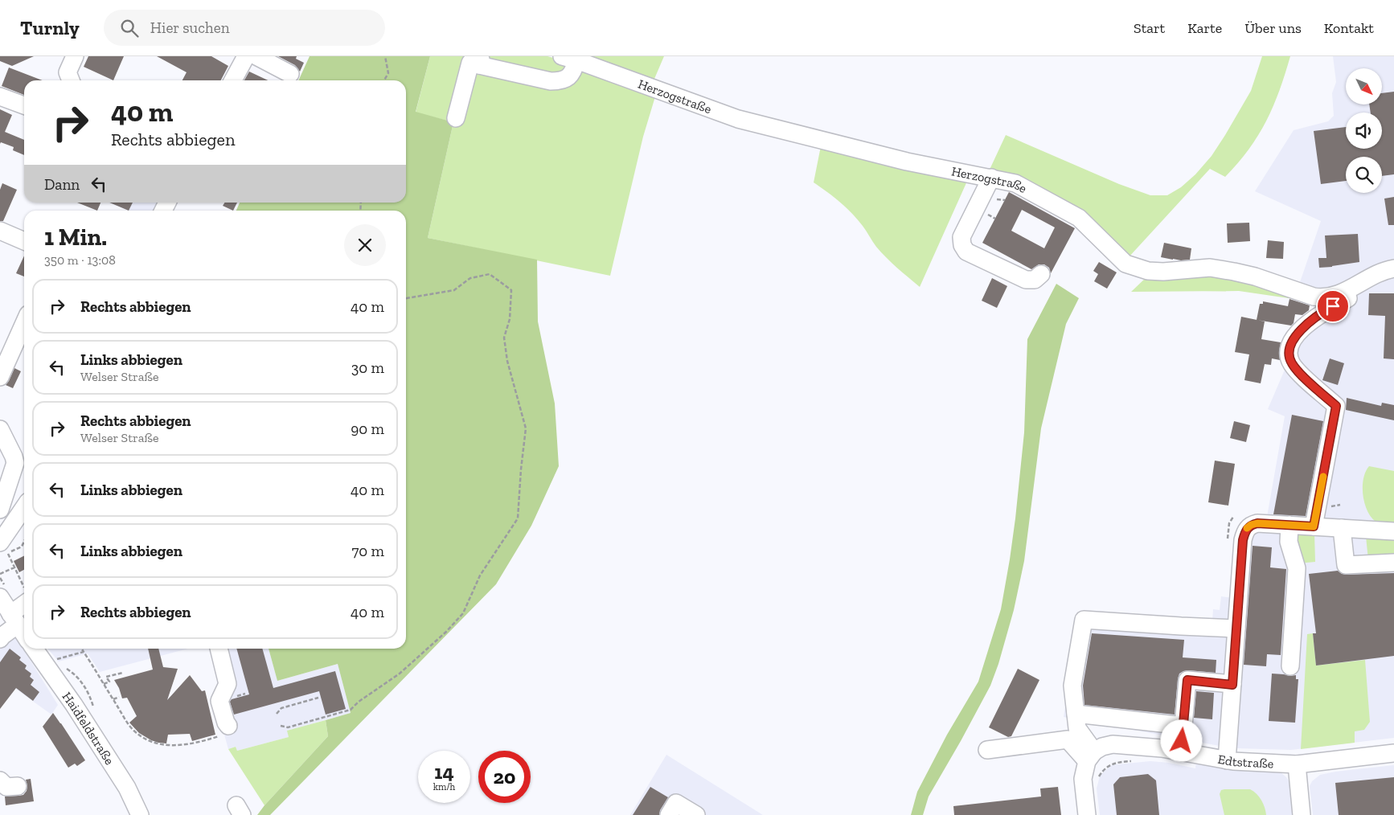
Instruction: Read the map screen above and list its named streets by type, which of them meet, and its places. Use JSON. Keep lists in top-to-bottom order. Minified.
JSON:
{"streets":{"street":["Herzogstraße","Haidfeldstraße","Edtstraße"]},"north":"bottom right","page":{"header":"Turnly","search":"Hier suchen","nav":["Start","Karte","Über uns","Kontakt"],"turn":["40 m","Rechts abbiegen"],"then":"Dann","heading":["1 Min.","350 m · 13:08"],"list":[{"name":"Rechts abbiegen","value":"40 m"},{"name":"Links abbiegen","note":"Welser Straße","value":"30 m"},{"name":"Rechts abbiegen","note":"Welser Straße","value":"90 m"},{"name":"Links abbiegen","value":"40 m"},{"name":"Links abbiegen","value":"70 m"},{"name":"Rechts abbiegen","value":"40 m"}],"speed":"14 km/h","limit":"20"}}
